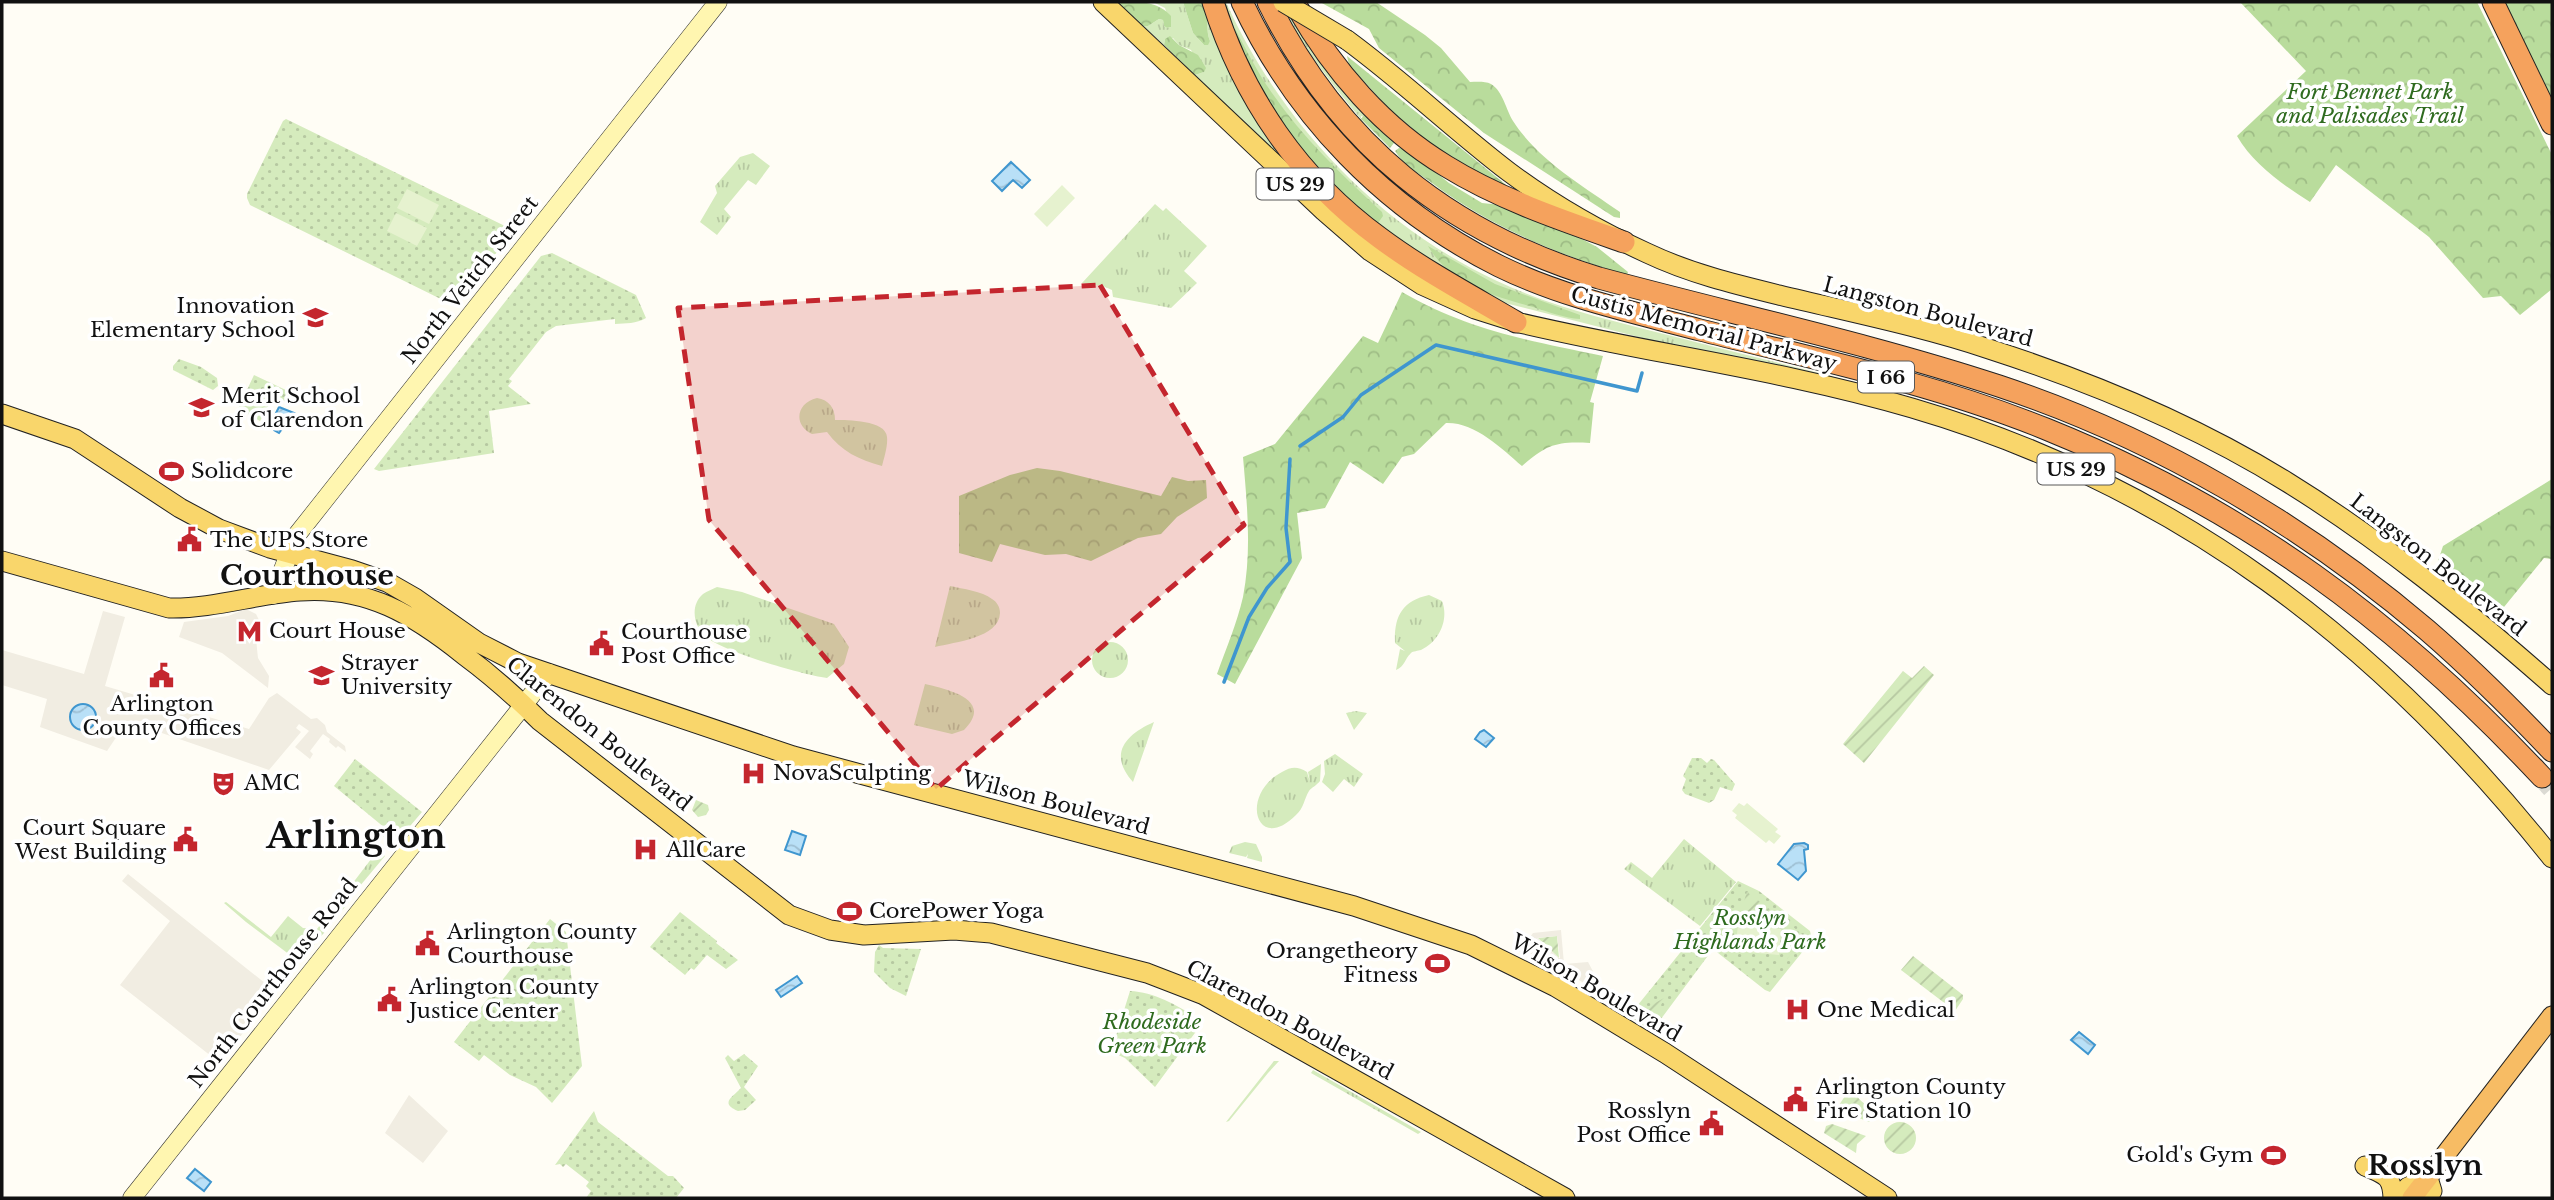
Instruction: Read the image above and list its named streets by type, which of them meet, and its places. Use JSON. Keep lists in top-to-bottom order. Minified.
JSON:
{"streets":{"highway":["Custis Memorial Parkway","I 66"],"main road":["US 29","North Veitch Street","Langston Boulevard","Clarendon Boulevard","Wilson Boulevard","North Courthouse Road"]},"crossings":[["North Veitch Street","Clarendon Boulevard"],["North Veitch Street","Wilson Boulevard"],["Clarendon Boulevard","North Courthouse Road"],["Wilson Boulevard","North Courthouse Road"]],"districts":["Courthouse","Arlington","Rosslyn"],"parks":["Fort Bennet Park and Palisades Trail","Rosslyn Highlands Park","Rhodeside Green Park"],"places":{"school or university":["Innovation Elementary School","Merit School of Clarendon","Strayer University"],"sports":["Solidcore","CorePower Yoga","Orangetheory Fitness","Gold's Gym"],"public building":["The UPS Store","Courthouse Post Office","Arlington County Offices","Court Square West Building","Arlington County Courthouse","Arlington County Justice Center","Arlington County Fire Station 10","Rosslyn Post Office"],"metro station":["Court House"],"hospital":["NovaSculpting","AllCare","One Medical"],"theatre":["AMC"]}}
